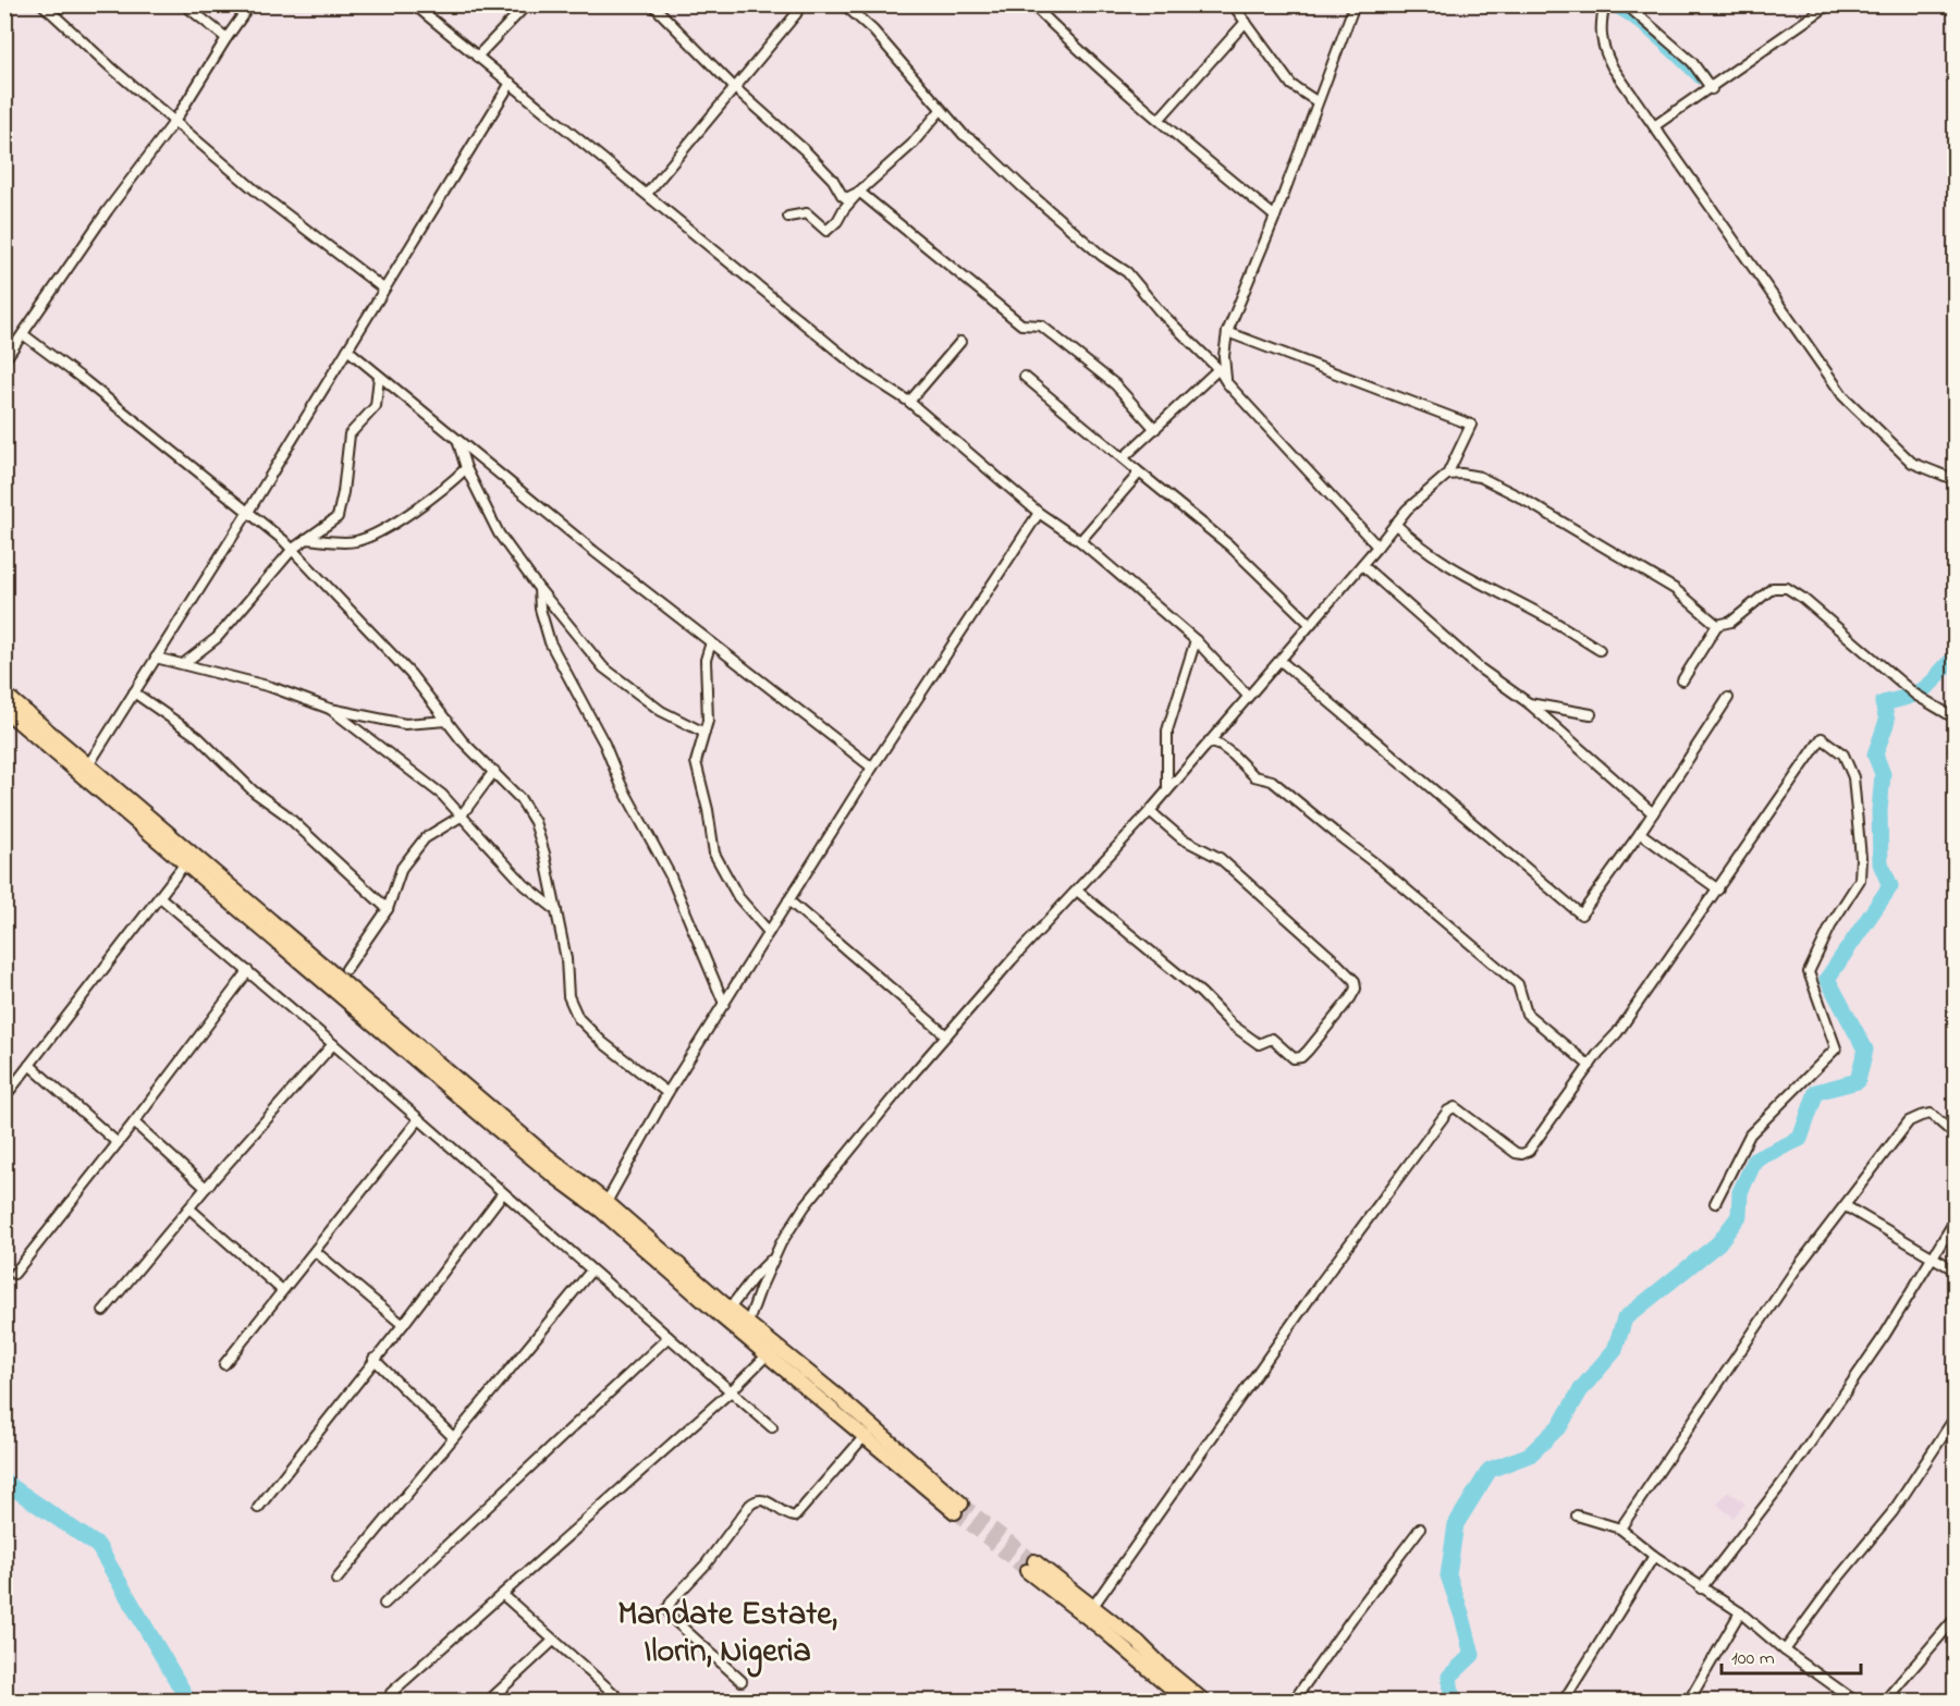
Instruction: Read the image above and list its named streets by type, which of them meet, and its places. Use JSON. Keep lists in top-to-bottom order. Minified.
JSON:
{"districts":["Mandate Estate, Ilorin, Nigeria"],"scale_bar":"100 m"}
